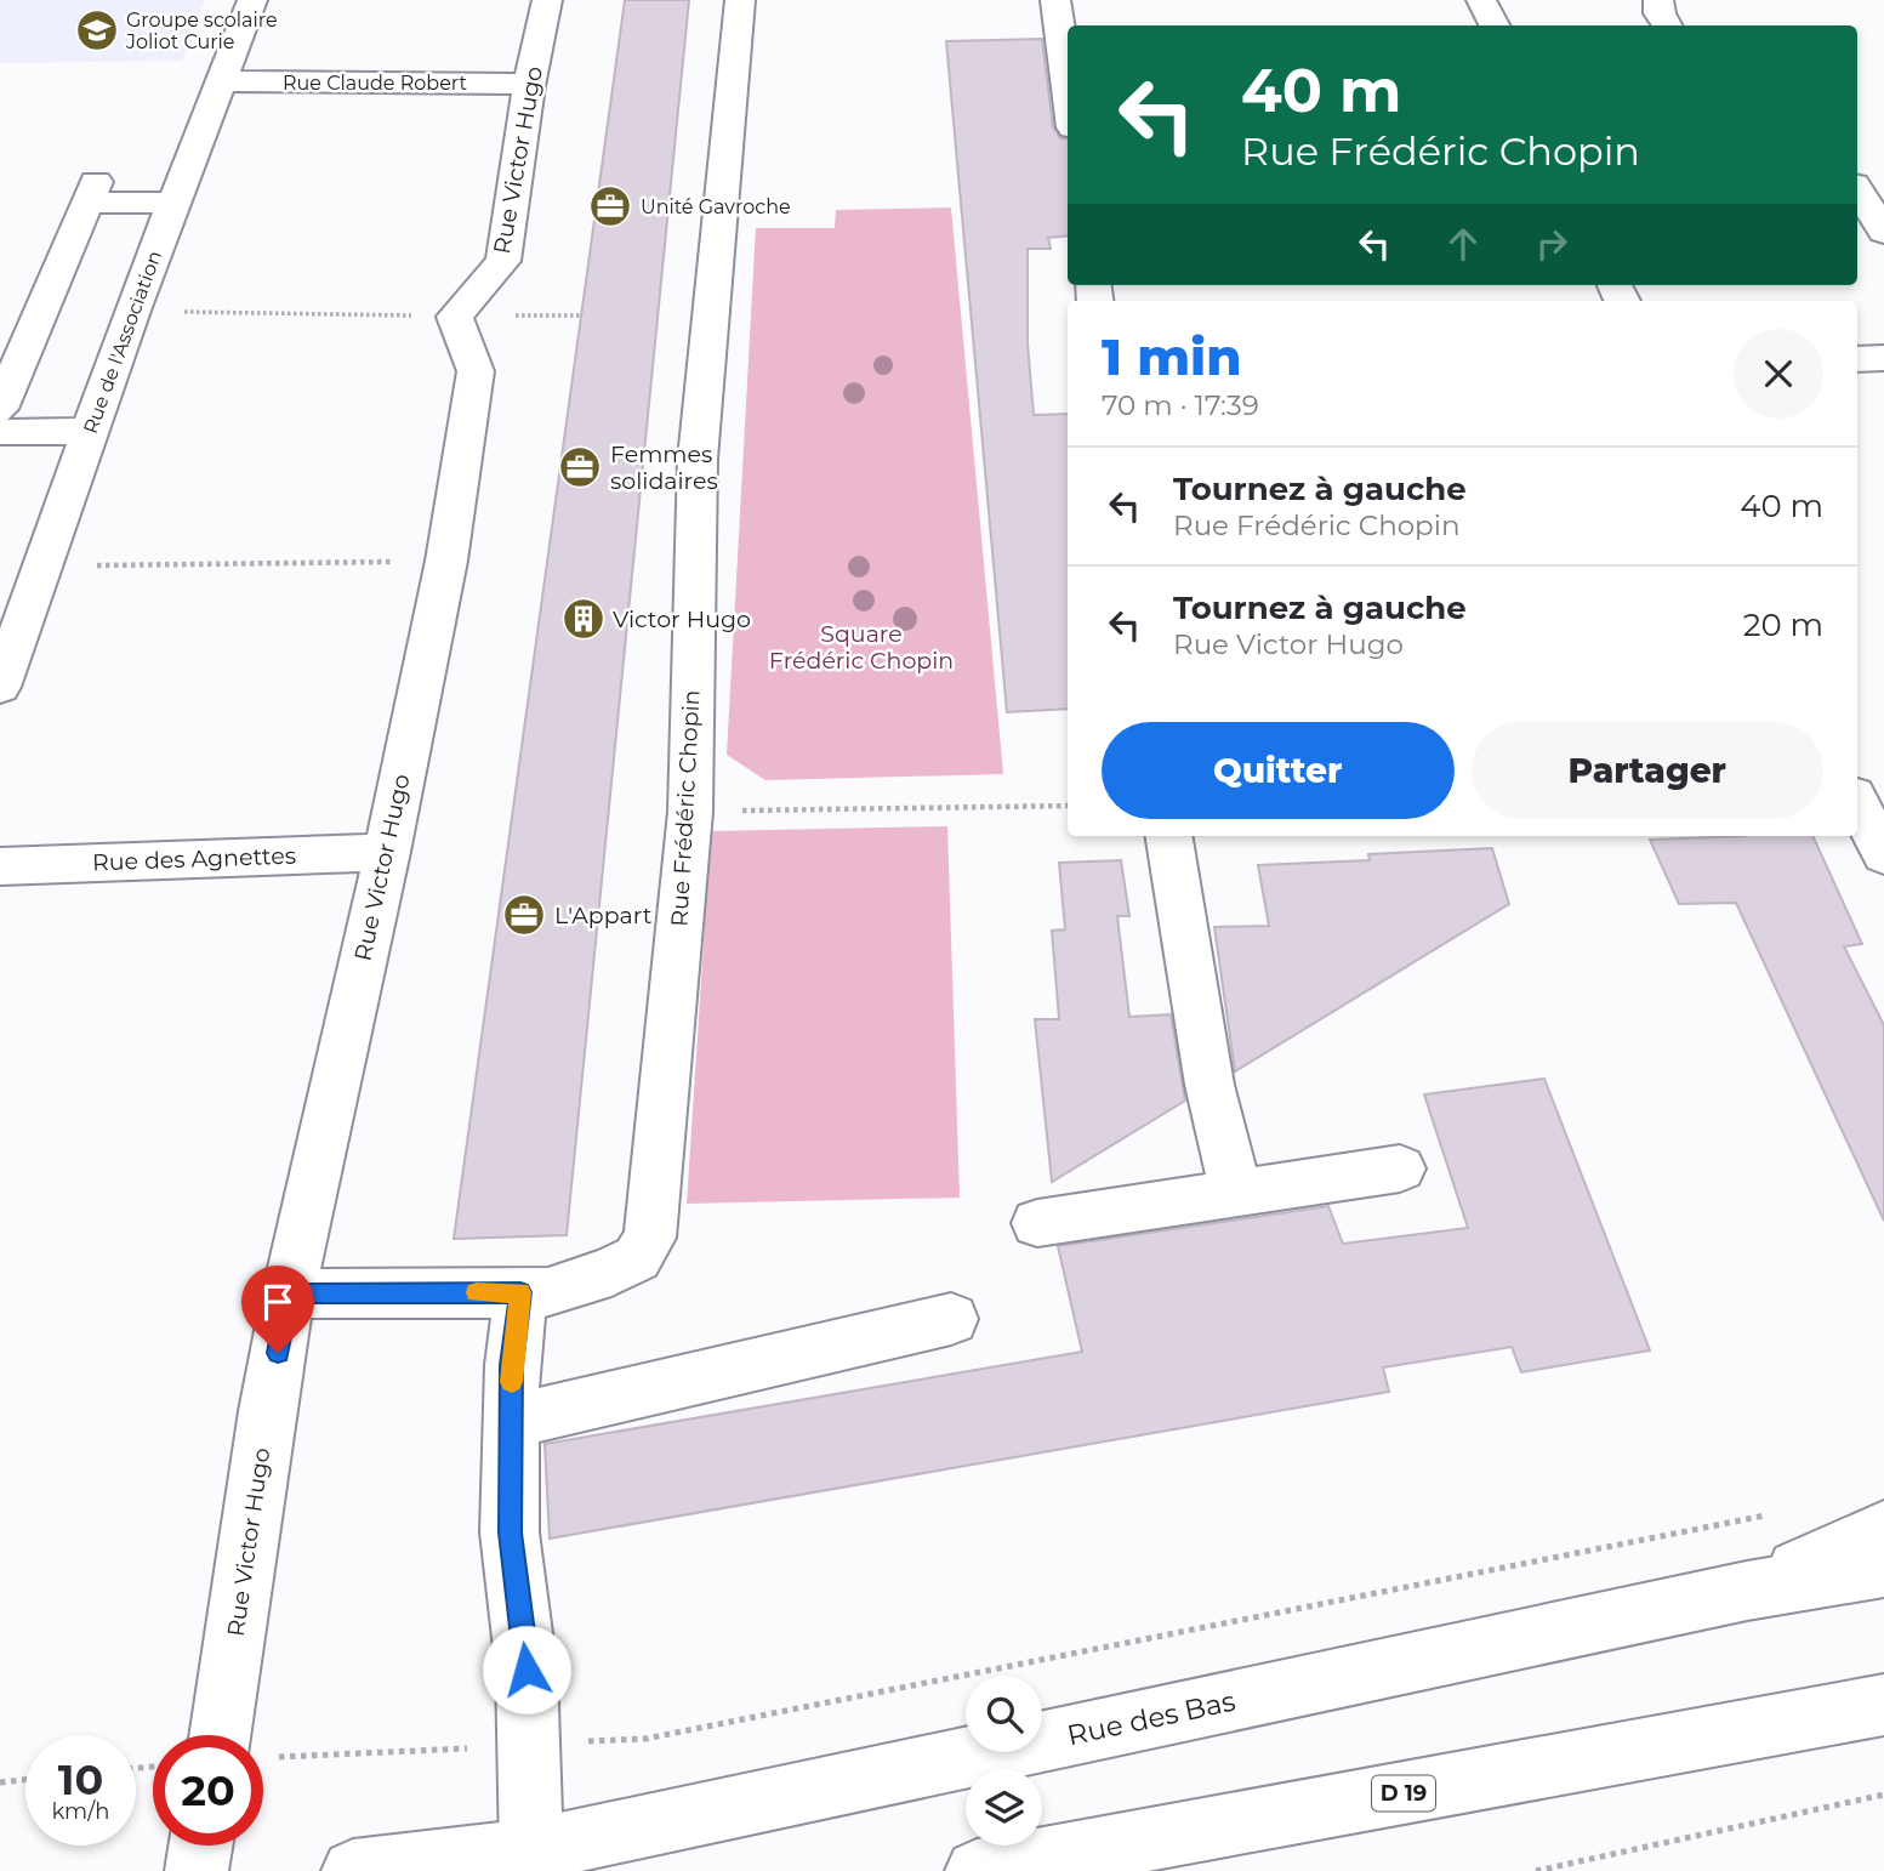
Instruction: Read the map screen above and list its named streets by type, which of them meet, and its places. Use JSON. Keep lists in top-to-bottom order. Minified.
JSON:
{"streets":{"street":["Rue Claude Robert","Rue Victor Hugo","Rue de l'Association","Rue Frédéric Chopin","Rue des Agnettes","Rue des Bas","D 19"]},"crossings":[["Rue Claude Robert","Rue Victor Hugo"],["Rue Claude Robert","Rue de l'Association"],["Rue Victor Hugo","Rue Frédéric Chopin"],["Rue Victor Hugo","Rue des Agnettes"]],"parks":["Square Frédéric Chopin"],"places":{"school or university":["Groupe scolaire Joliot Curie"],"office":["Unité Gavroche","Femmes solidaires","L'Appart"],"building":["Victor Hugo"]},"page":{"turn":["40 m","Rue Frédéric Chopin"],"heading":["1 min","70 m · 17:39"],"list":[{"name":"Tournez à gauche","note":"Rue Frédéric Chopin","value":"40 m"},{"name":"Tournez à gauche","note":"Rue Victor Hugo","value":"20 m"}],"buttons":["Quitter","Partager"],"speed":"10 km/h","limit":"20"}}
